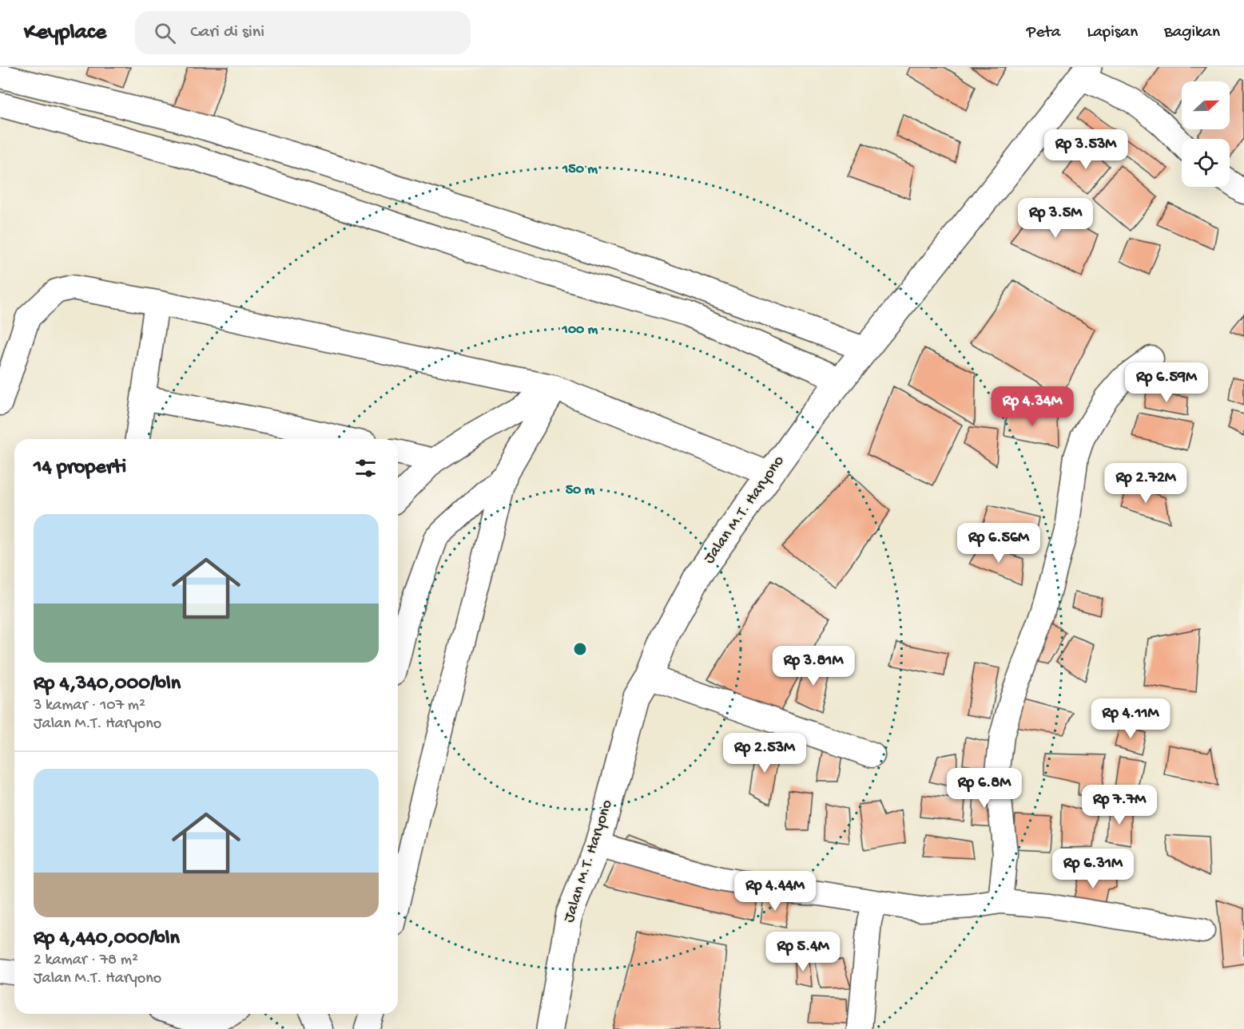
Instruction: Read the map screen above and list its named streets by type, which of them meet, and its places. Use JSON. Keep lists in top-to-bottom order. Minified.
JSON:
{"streets":{"highway":["Jalan M.T. Haryono"]},"north":"right","page":{"header":"Keyplace","search":"Cari di sini","nav":["Peta","Lapisan","Bagikan"],"price":["Rp 3.53M","Rp 3.5M","Rp 6.59M","Rp 4.34M","Rp 2.72M","Rp 6.56M","Rp 3.81M","Rp 4.11M","Rp 2.53M","Rp 6.8M","Rp 7.7M","Rp 6.31M","Rp 4.44M","Rp 5.4M"],"heading":"14 properti","list":[{"name":"Rp 4,340,000/bln","note":"3 kamar · 107 m² · Jalan M.T. Haryono"},{"name":"Rp 4,440,000/bln","note":"2 kamar · 78 m² · Jalan M.T. Haryono"}]},"rings":["150 m","100 m","50 m"]}
